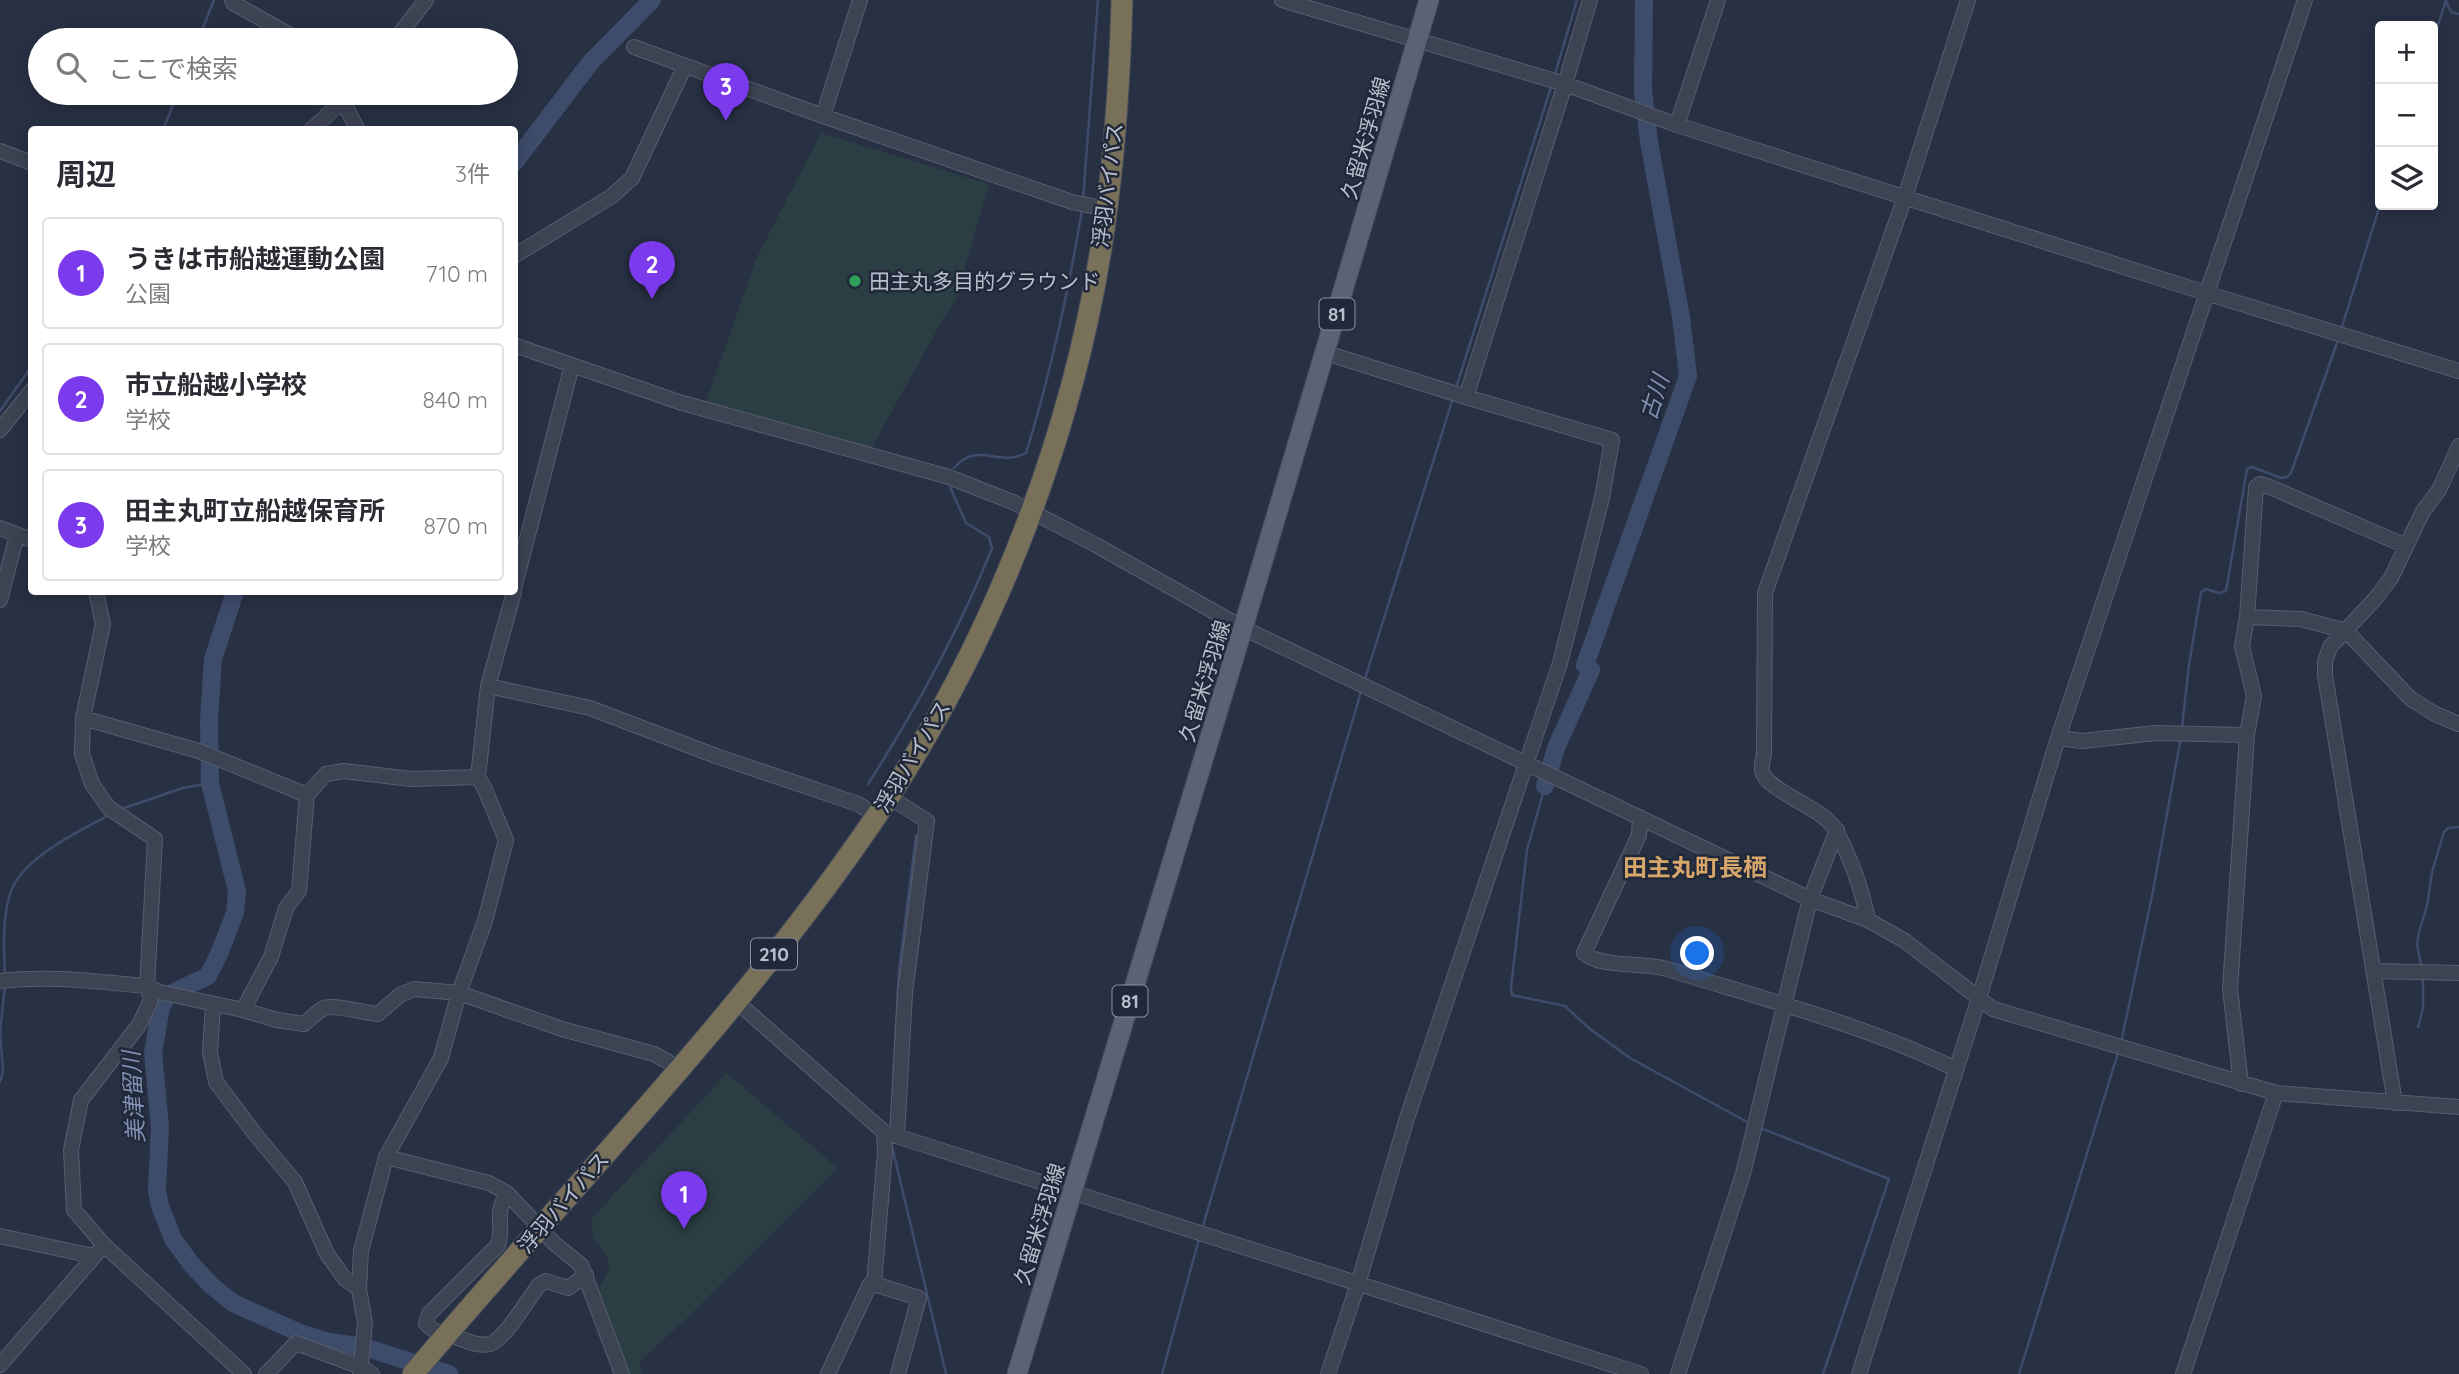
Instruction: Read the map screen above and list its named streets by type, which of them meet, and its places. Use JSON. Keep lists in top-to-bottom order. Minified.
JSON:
{"streets":{"highway":["浮羽バイパス","210"],"main road":["久留米浮羽線","81"]},"districts":["田主丸町長栖"],"water":["古川","美津留川"],"places":["田主丸多目的グラウンド"],"page":{"map_buttons":["+","−"],"search":"ここで検索","pins":["3","2","1"],"heading":["周辺","3件"],"list":[{"mark":"1","name":"うきは市船越運動公園","note":"公園","value":"710 m"},{"mark":"2","name":"市立船越小学校","note":"学校","value":"840 m"},{"mark":"3","name":"田主丸町立船越保育所","note":"学校","value":"870 m"}]}}
